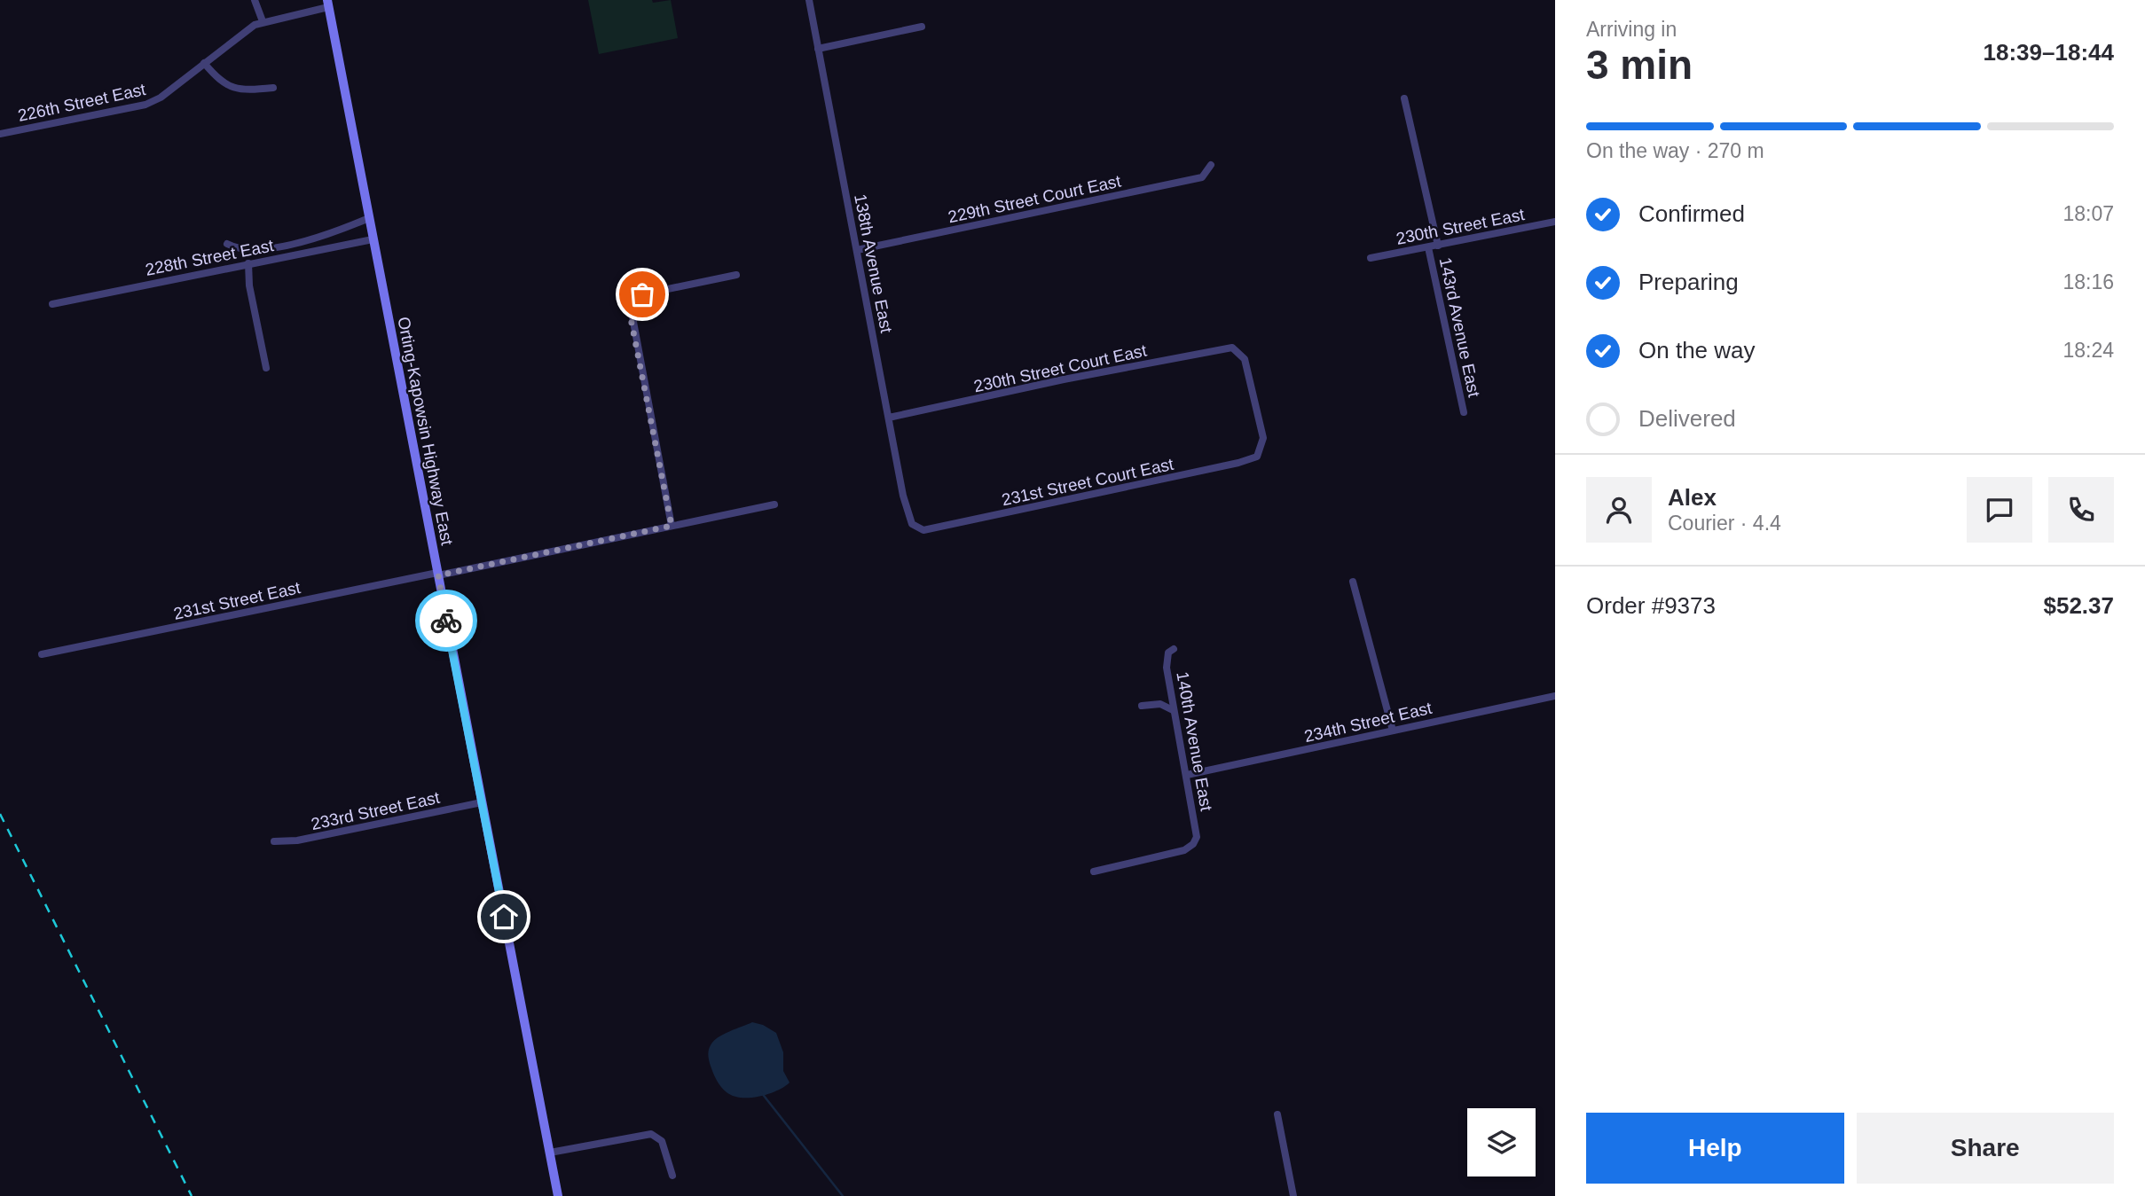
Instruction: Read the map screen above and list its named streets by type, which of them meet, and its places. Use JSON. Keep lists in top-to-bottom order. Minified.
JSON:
{"streets":{"main road":["Orting-Kapowsin Highway East"],"street":["226th Street East","229th Street Court East","230th Street East","228th Street East","138th Avenue East","143rd Avenue East","230th Street Court East","231st Street Court East","231st Street East","234th Street East","140th Avenue East","233rd Street East"]},"crossings":[["226th Street East","Orting-Kapowsin Highway East"],["229th Street Court East","138th Avenue East"],["230th Street East","143rd Avenue East"],["228th Street East","Orting-Kapowsin Highway East"],["138th Avenue East","230th Street Court East"],["138th Avenue East","231st Street Court East"],["230th Street Court East","231st Street Court East"],["Orting-Kapowsin Highway East","231st Street East"],["Orting-Kapowsin Highway East","233rd Street East"],["234th Street East","140th Avenue East"]],"page":{"heading":["3 min","Arriving in","18:39–18:44"],"panel":["Alex","Courier · 4.4","Order #9373","$52.37"],"bar":"On the way · 270 m","list":[["Confirmed","18:07"],["Preparing","18:16"],["On the way","18:24"],"Delivered"],"buttons":["Help","Share"]}}
